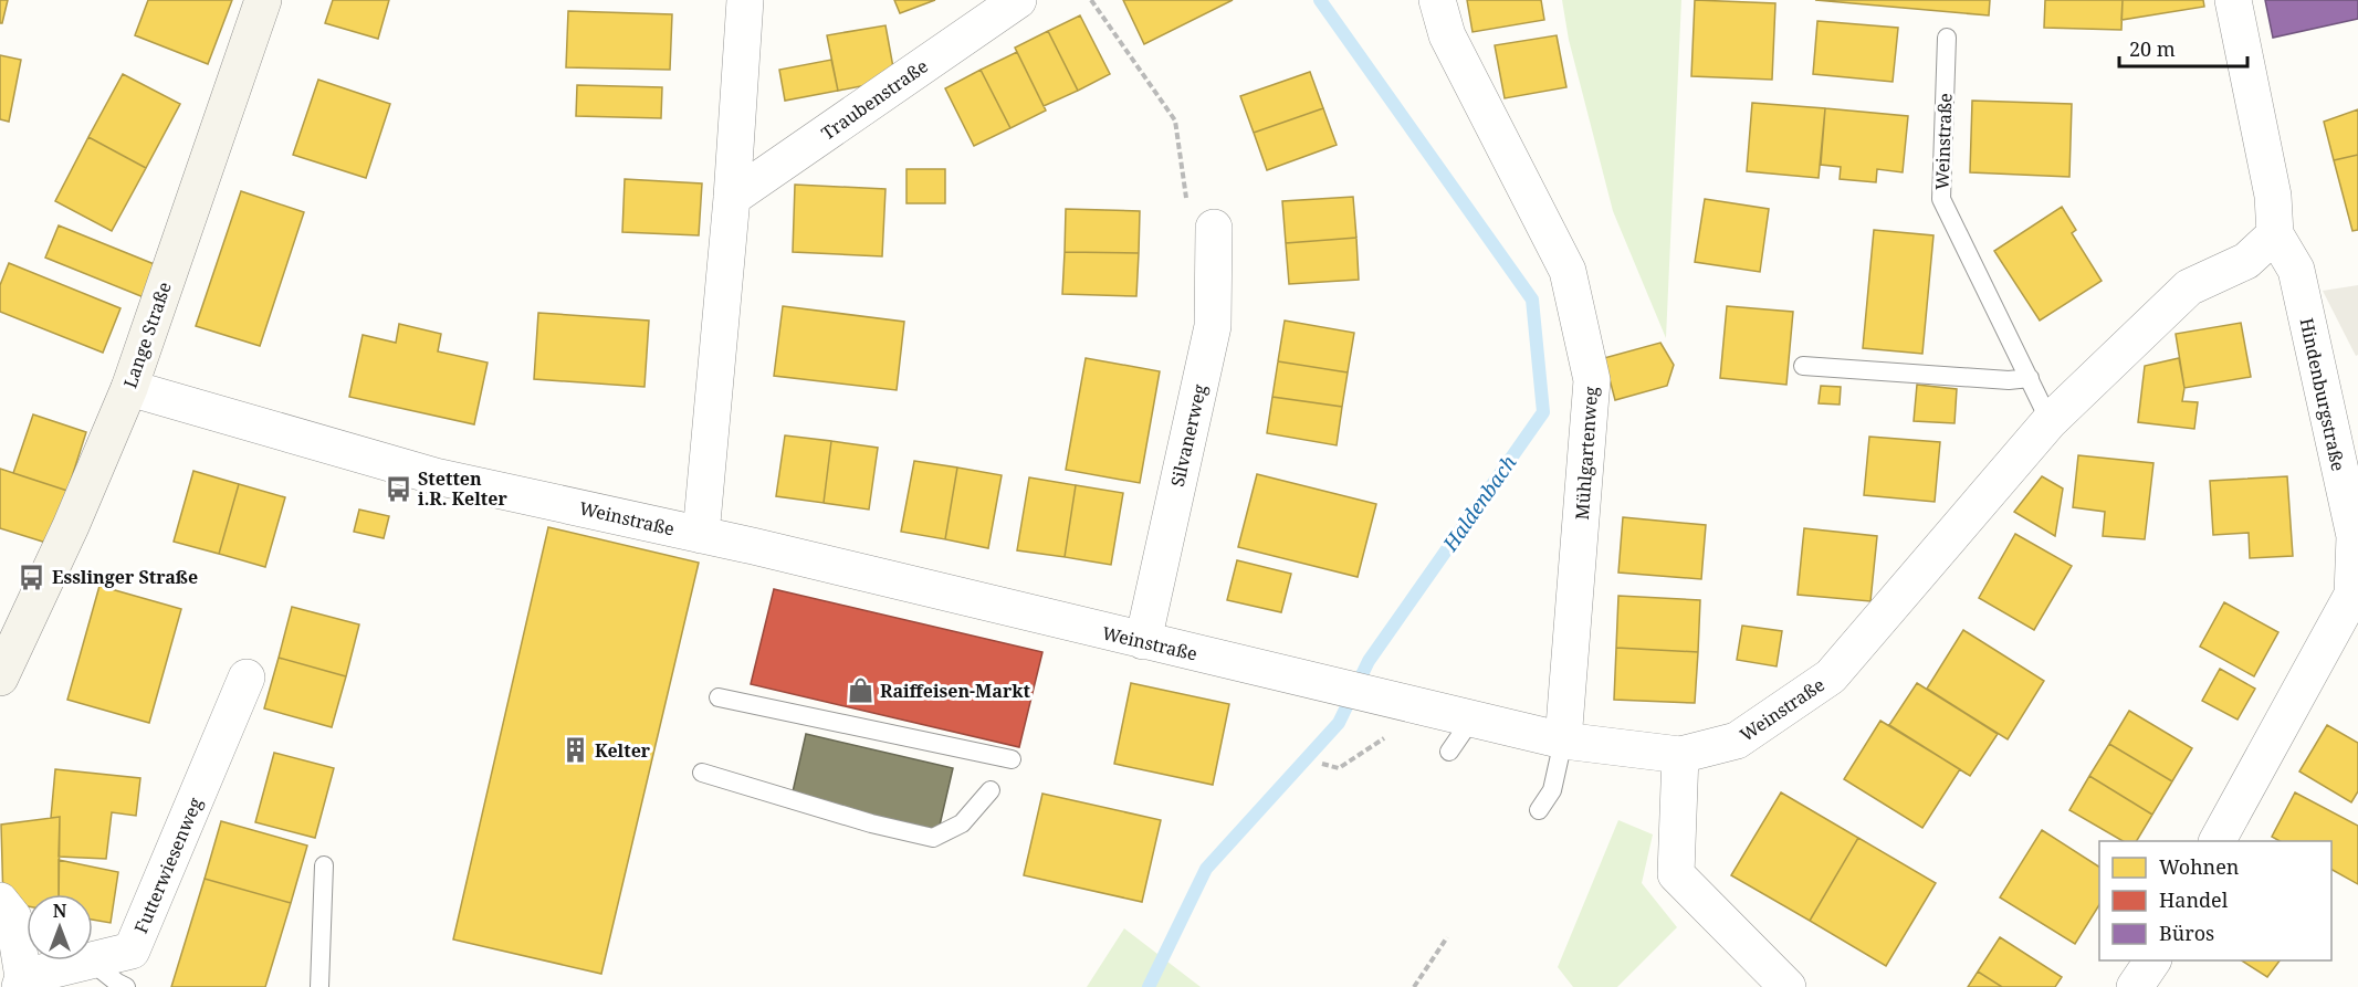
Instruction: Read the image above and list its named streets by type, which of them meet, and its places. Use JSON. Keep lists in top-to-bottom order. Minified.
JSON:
{"streets":{"main road":["Lange Straße"],"street":["Traubenstraße","Weinstraße","Hindenburgstraße","Silvanerweg","Mühlgartenweg","Futterwiesenweg"]},"crossings":[["Weinstraße","Lange Straße"],["Weinstraße","Hindenburgstraße"],["Weinstraße","Silvanerweg"],["Weinstraße","Mühlgartenweg"]],"water":["Haldenbach"],"places":{"bus stop":["Stetten i.R. Kelter","Esslinger Straße"],"shop":["Raiffeisen-Markt"],"building":["Kelter"]},"legend":["Wohnen","Handel","Büros"],"scale_bar":"20 m","north":"top"}
